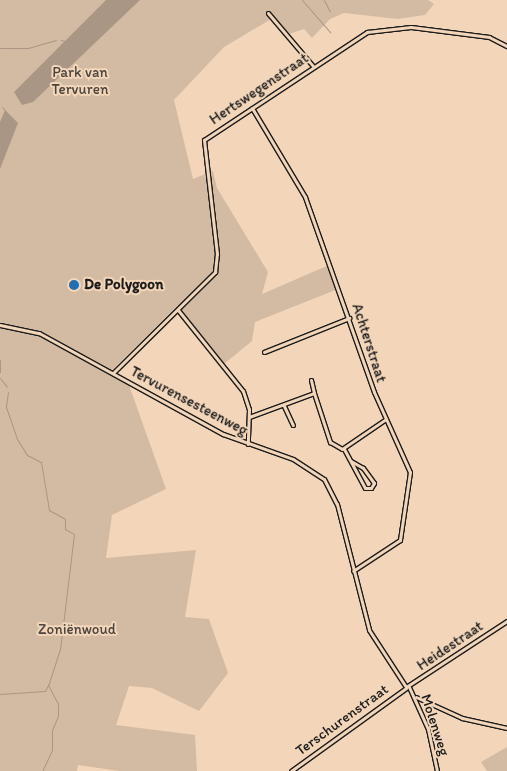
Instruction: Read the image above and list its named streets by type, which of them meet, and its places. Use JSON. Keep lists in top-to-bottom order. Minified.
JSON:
{"streets":{"street":["Hertswegenstraat","Achterstraat","Tervurensesteenweg","Heidestraat","Terschurenstraat","Molenweg"]},"crossings":[["Hertswegenstraat","Achterstraat"],["Hertswegenstraat","Tervurensesteenweg"],["Achterstraat","Tervurensesteenweg"],["Tervurensesteenweg","Heidestraat"],["Tervurensesteenweg","Terschurenstraat"],["Tervurensesteenweg","Molenweg"],["Heidestraat","Terschurenstraat"],["Heidestraat","Molenweg"],["Terschurenstraat","Molenweg"]],"parks":["Park van Tervuren","Zoniënwoud"],"places":["De Polygoon"]}
